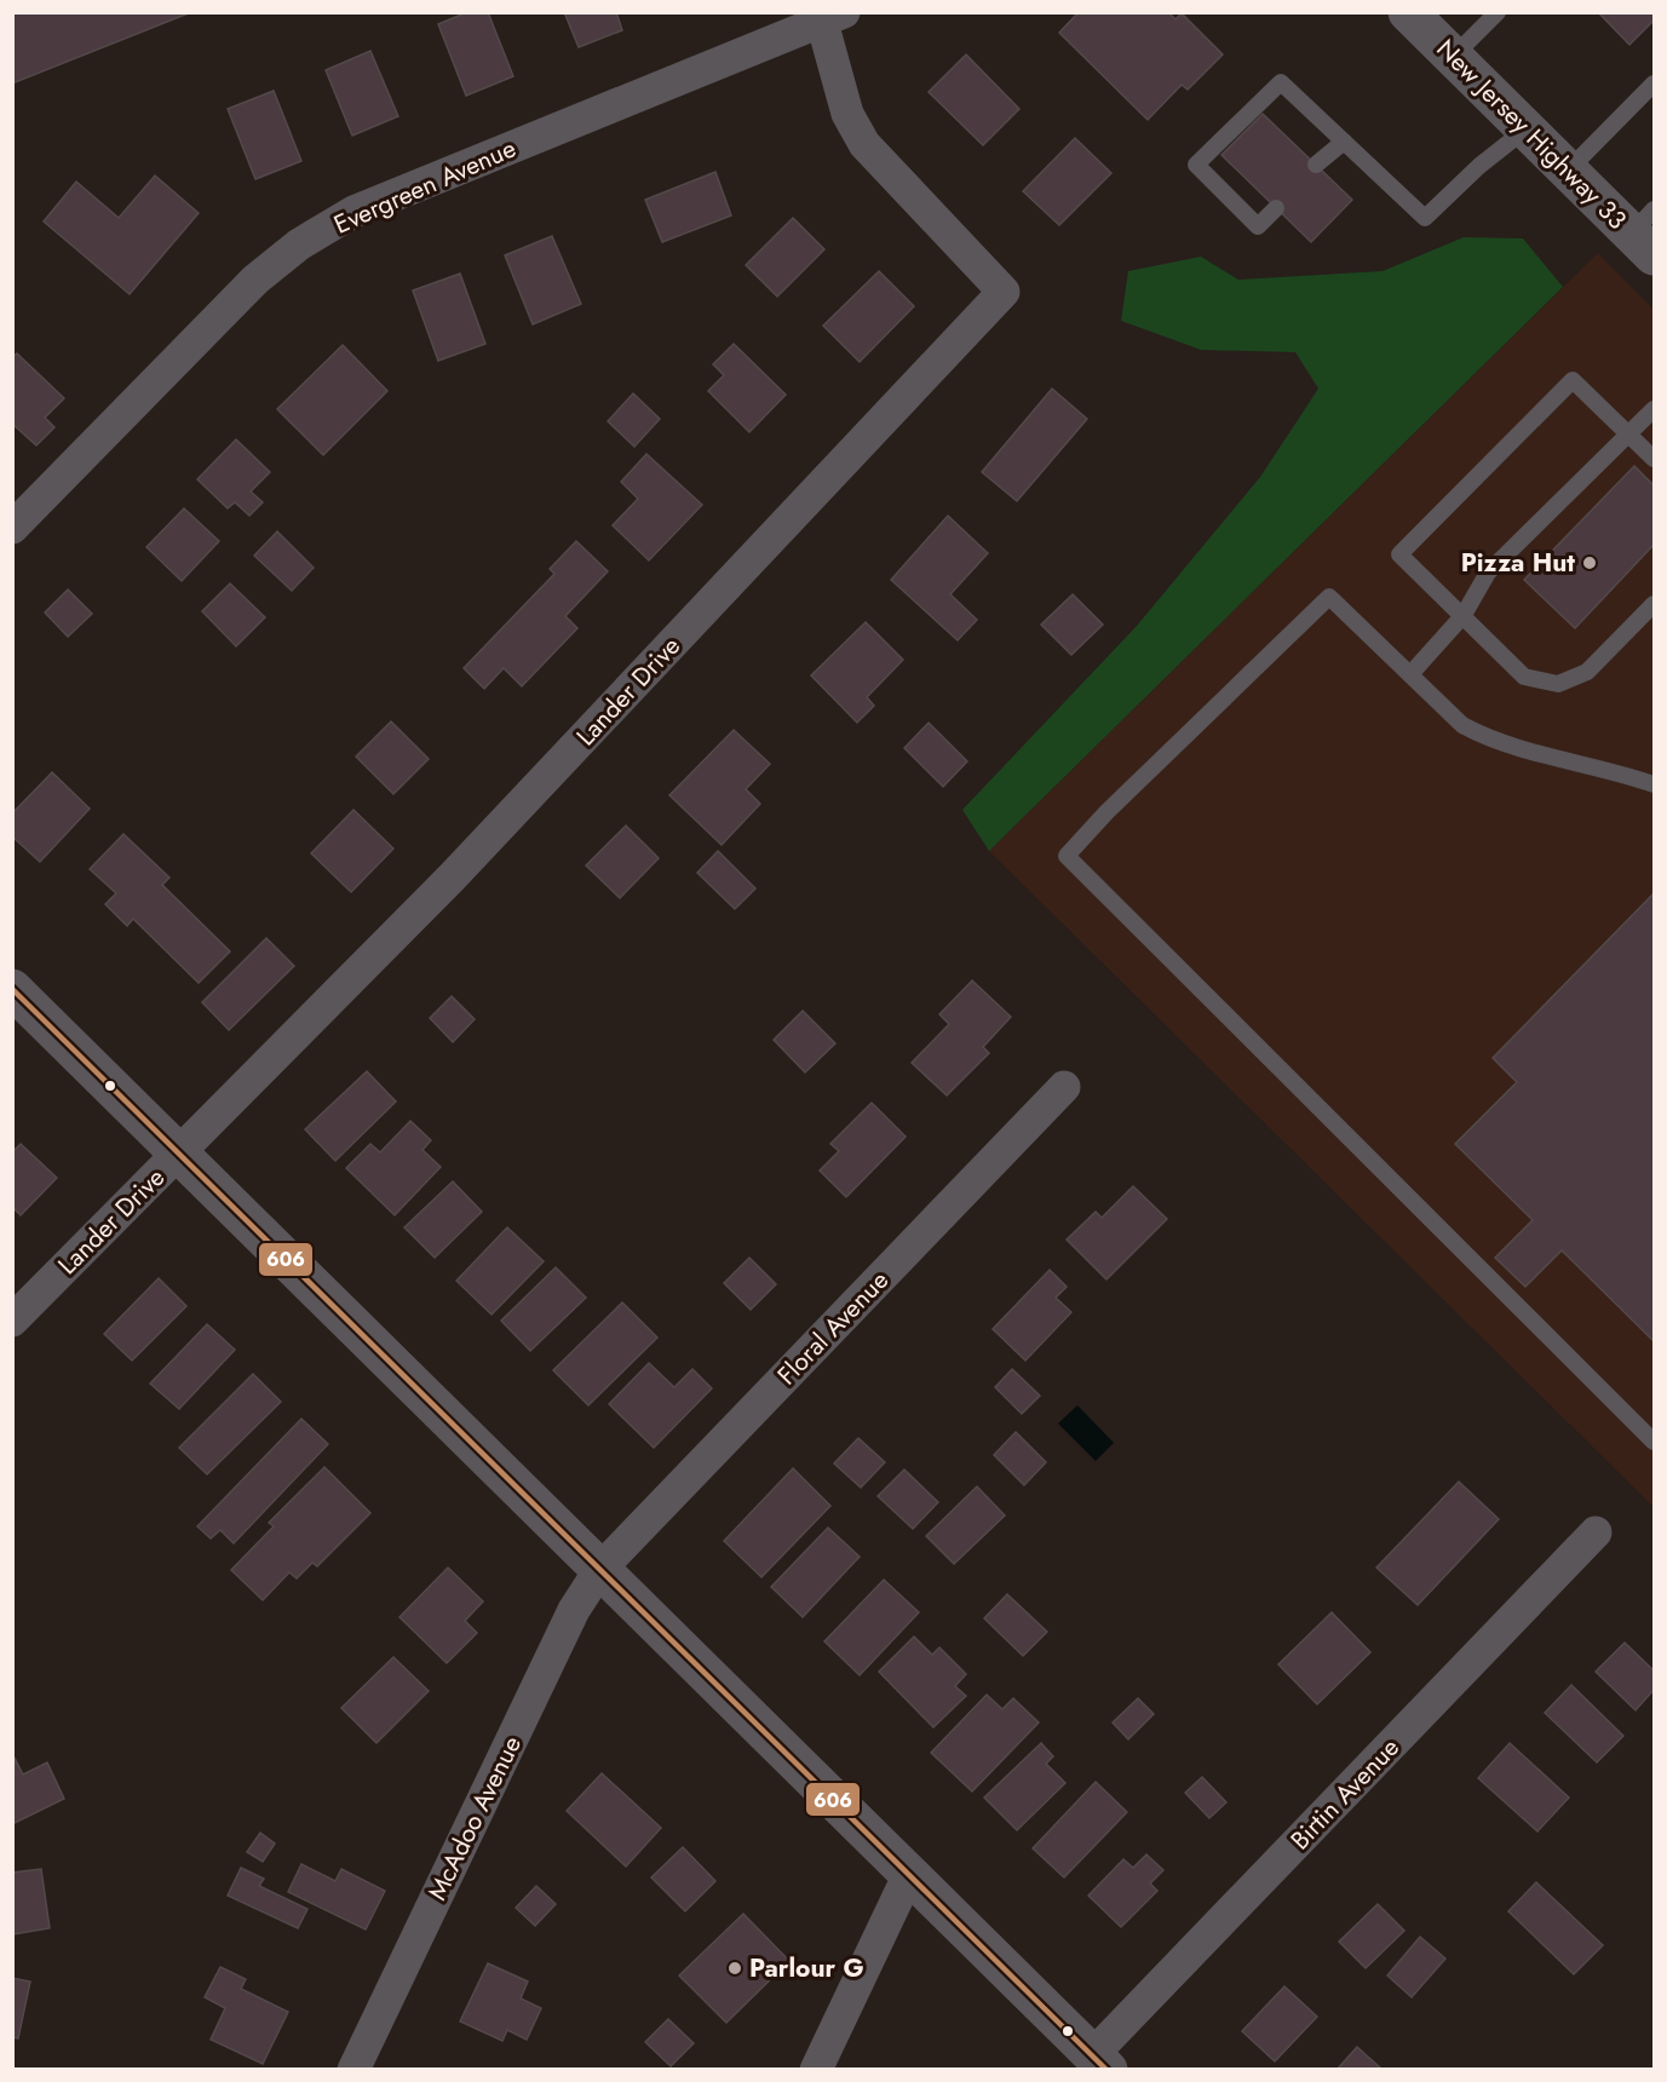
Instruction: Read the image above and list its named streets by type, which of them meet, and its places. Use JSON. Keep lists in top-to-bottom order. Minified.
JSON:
{"streets":{"main road":["New Jersey Highway 33"],"street":["Evergreen Avenue","Lander Drive","Floral Avenue","Birtin Avenue","McAdoo Avenue"]},"crossings":[["Evergreen Avenue","Lander Drive"],["Floral Avenue","McAdoo Avenue"]],"places":["Pizza Hut","Parlour G"],"lines":["transit line 606"]}
